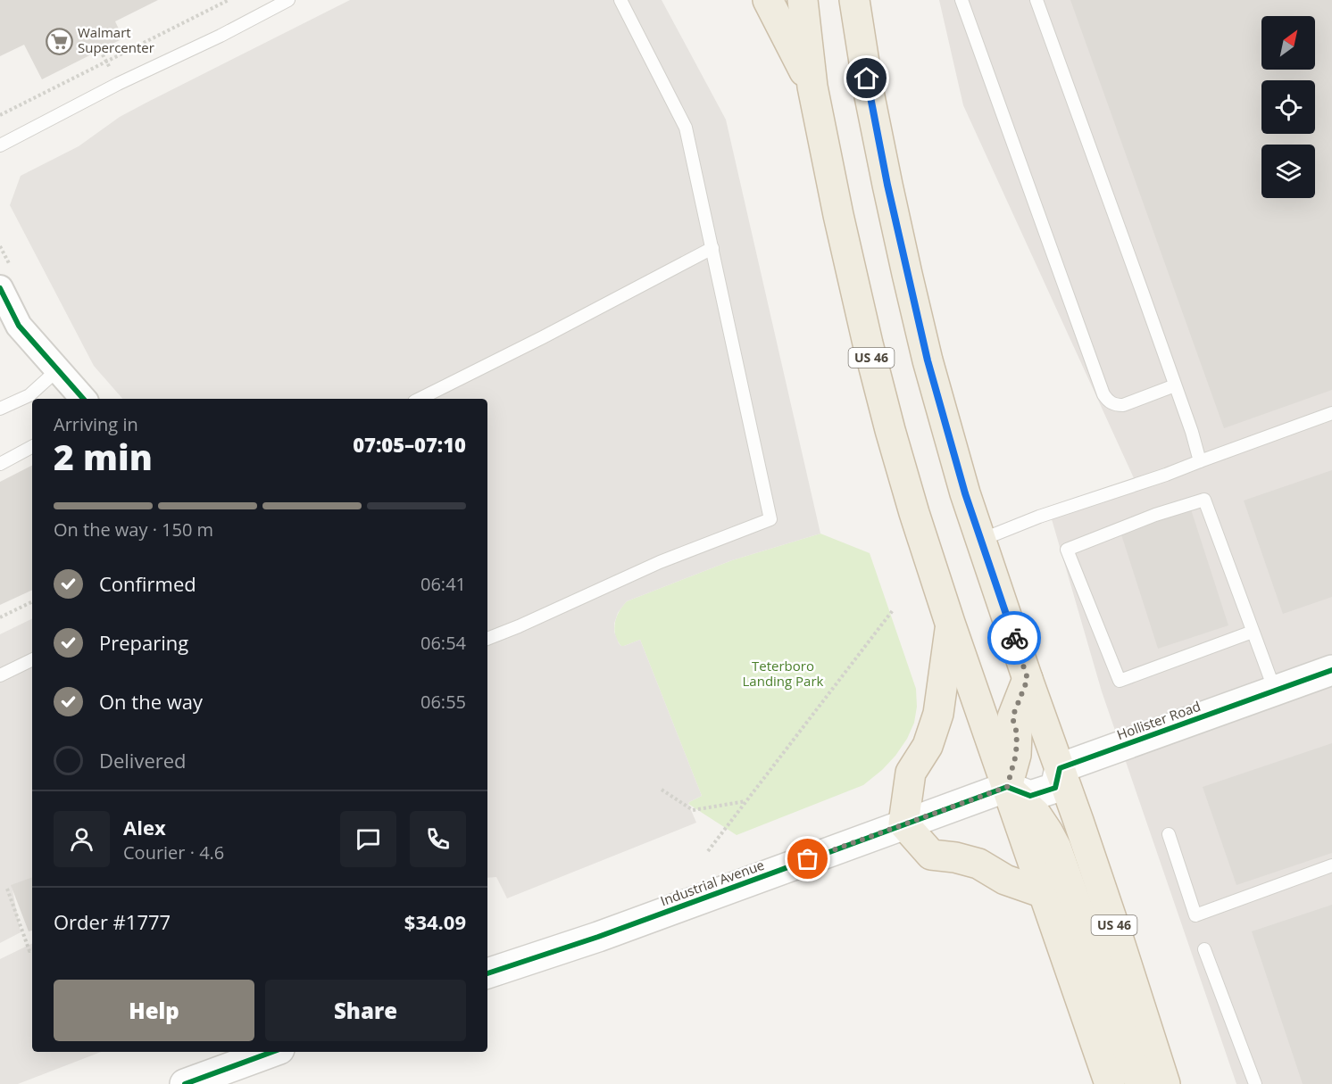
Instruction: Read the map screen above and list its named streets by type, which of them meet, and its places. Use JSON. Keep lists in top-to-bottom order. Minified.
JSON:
{"streets":{"highway":["US 46"],"street":["Hollister Road","Industrial Avenue"]},"crossings":[["US 46","Hollister Road"],["US 46","Industrial Avenue"]],"parks":["Teterboro Landing Park"],"places":{"supermarket":["Walmart Supercenter"]},"north":"top right","page":{"heading":["2 min","Arriving in","07:05–07:10"],"panel":["Alex","Courier · 4.6","Order #1777","$34.09"],"bar":"On the way · 150 m","list":[["Confirmed","06:41"],["Preparing","06:54"],["On the way","06:55"],"Delivered"],"buttons":["Help","Share"]}}
